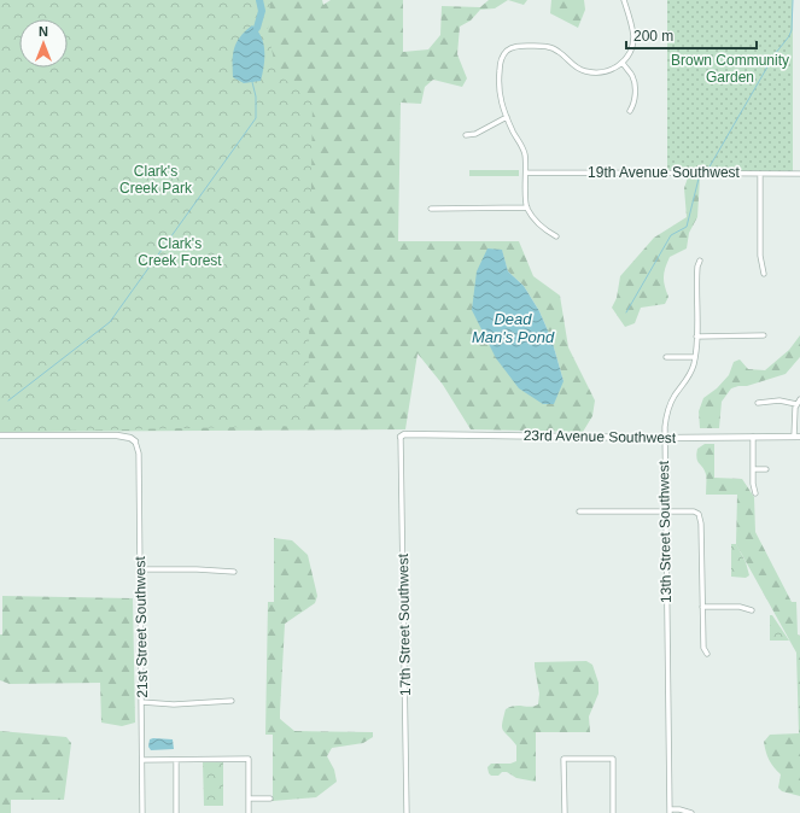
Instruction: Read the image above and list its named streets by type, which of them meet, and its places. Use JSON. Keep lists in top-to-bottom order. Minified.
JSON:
{"streets":{"street":["19th Avenue Southwest","23rd Avenue Southwest","13th Street Southwest","17th Street Southwest","21st Street Southwest"]},"crossings":[["23rd Avenue Southwest","13th Street Southwest"],["23rd Avenue Southwest","17th Street Southwest"]],"water":["Dead Man's Pond"],"parks":["Brown Community Garden","Clark's Creek Park","Clark's Creek Forest"],"scale_bar":"200 m","north":"top"}
